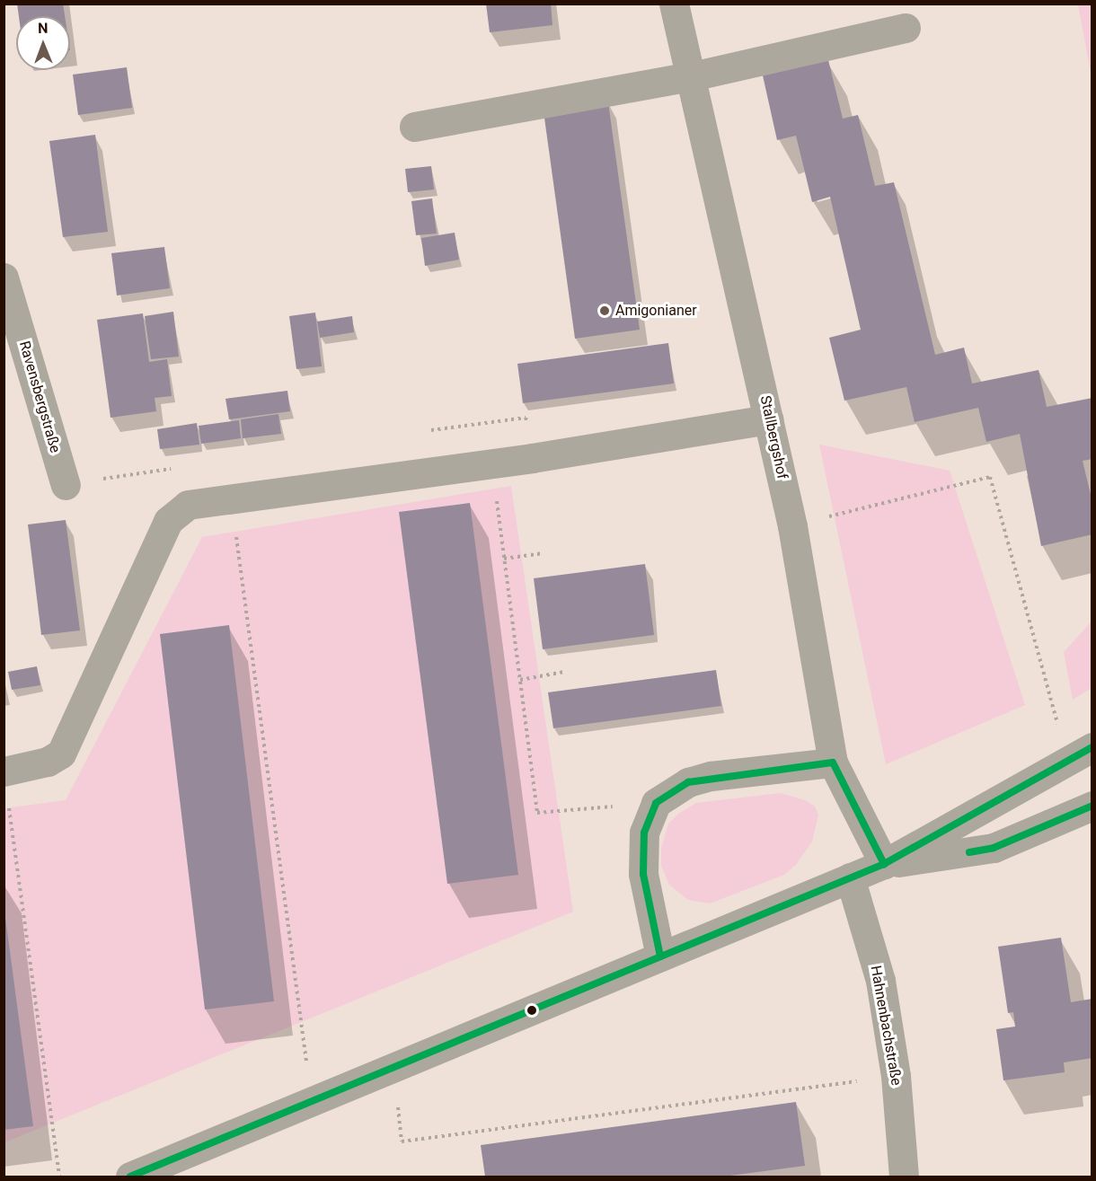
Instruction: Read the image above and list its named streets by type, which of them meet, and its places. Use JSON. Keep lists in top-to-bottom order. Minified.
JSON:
{"streets":{"street":["Ravensbergstraße","Stallbergshof","Hahnenbachstraße"]},"places":["Amigonianer"],"north":"top"}
